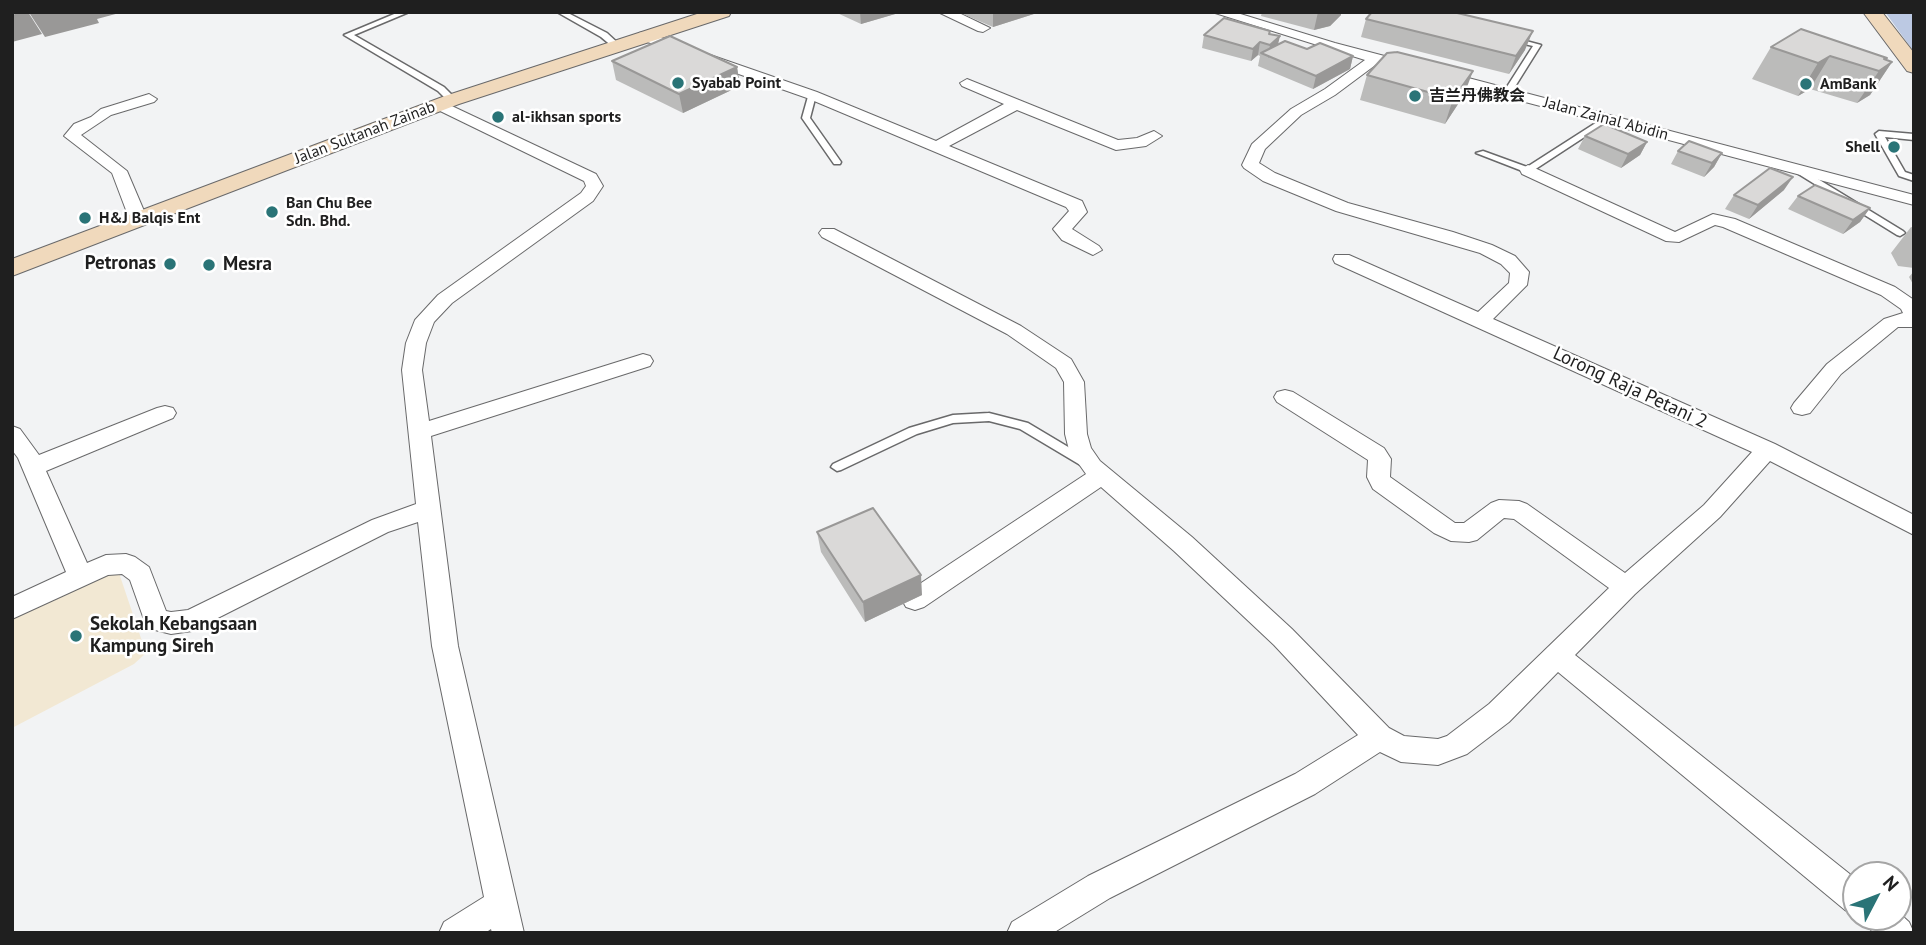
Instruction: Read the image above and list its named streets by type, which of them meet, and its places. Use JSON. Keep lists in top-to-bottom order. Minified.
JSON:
{"streets":{"main road":["Jalan Sultanah Zainab"],"street":["Jalan Zainal Abidin","Lorong Raja Petani 2"]},"places":["Syabab Point","AmBank","吉兰丹佛教会","al-ikhsan sports","Shell","Ban Chu Bee Sdn. Bhd.","H&J Balqis Ent","Petronas","Mesra","Sekolah Kebangsaan Kampung Sireh"],"north":"top right"}
